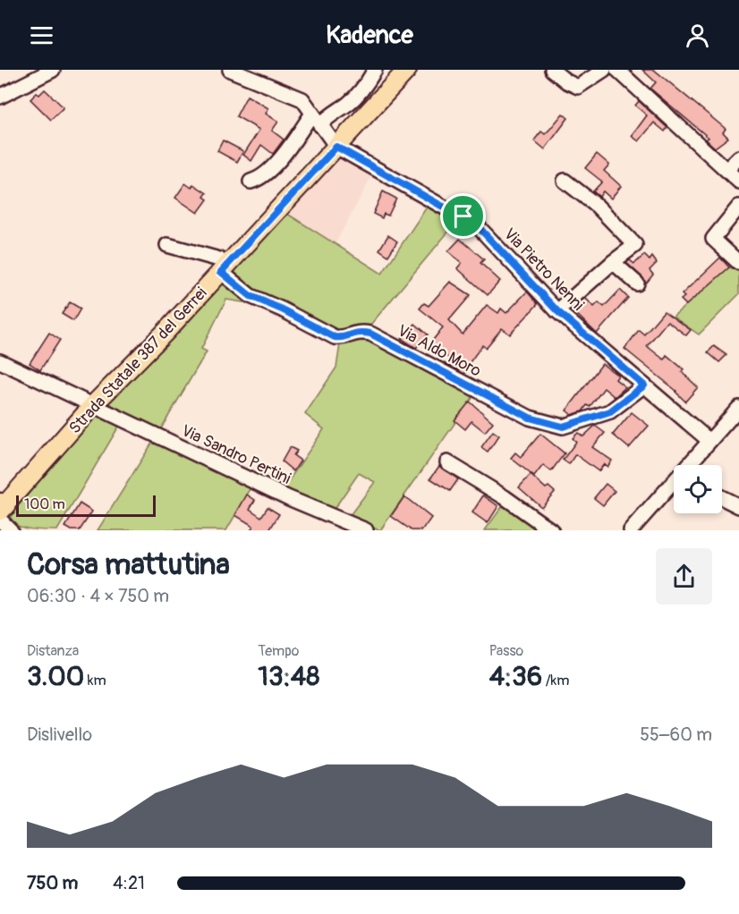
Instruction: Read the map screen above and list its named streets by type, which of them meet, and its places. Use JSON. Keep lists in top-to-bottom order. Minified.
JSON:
{"streets":{"main road":["Strada Statale 387 del Gerrei"],"street":["Via Pietro Nenni","Via Aldo Moro","Via Sandro Pertini"]},"crossings":[["Via Pietro Nenni","Via Aldo Moro"],["Via Pietro Nenni","Strada Statale 387 del Gerrei"],["Via Aldo Moro","Strada Statale 387 del Gerrei"],["Strada Statale 387 del Gerrei","Via Sandro Pertini"]],"scale_bar":"100 m","page":{"header":"Kadence","scale":"100 m","heading":["Corsa mattutina","06:30 · 4 × 750 m"],"stats":[["Distanza","3.00 km"],["Tempo","13:48"],["Passo","4:36 /km"]],"chart":["Dislivello","55–60 m"],"list":[{"name":"750 m","note":"4:21"}]}}
